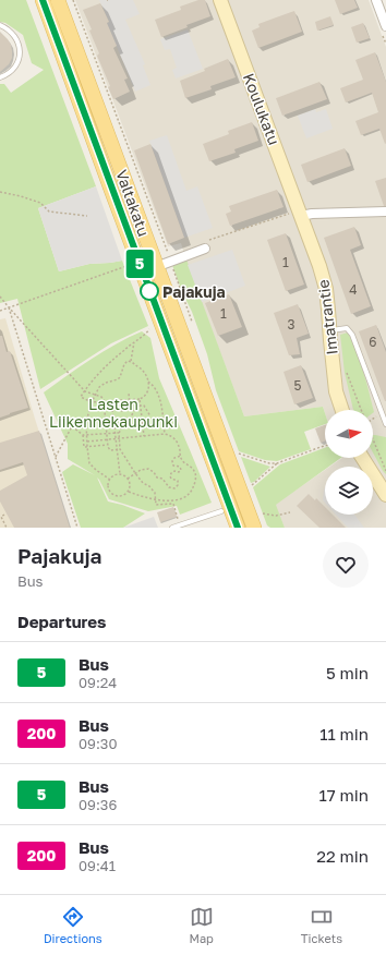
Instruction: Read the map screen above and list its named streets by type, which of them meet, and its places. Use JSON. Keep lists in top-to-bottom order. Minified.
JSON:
{"streets":{"main road":["Valtakatu"],"street":["Koulukatu","Imatrantie"]},"crossings":[["Koulukatu","Imatrantie"]],"parks":["Lasten Liikennekaupunki"],"places":["Pajakuja"],"lines":["bus line 5"],"house_numbers":["1","4","1","3","6","5"],"north":"right","page":{"on_map":"5","heading":[["Pajakuja","Bus"],"Departures"],"list":[{"mark":"5","name":"Bus","note":"09:24","value":"5 min"},{"mark":"200","name":"Bus","note":"09:30","value":"11 min"},{"mark":"5","name":"Bus","note":"09:36","value":"17 min"},{"mark":"200","name":"Bus","note":"09:41","value":"22 min"}],"tabs":["Directions","Map","Tickets"]}}
